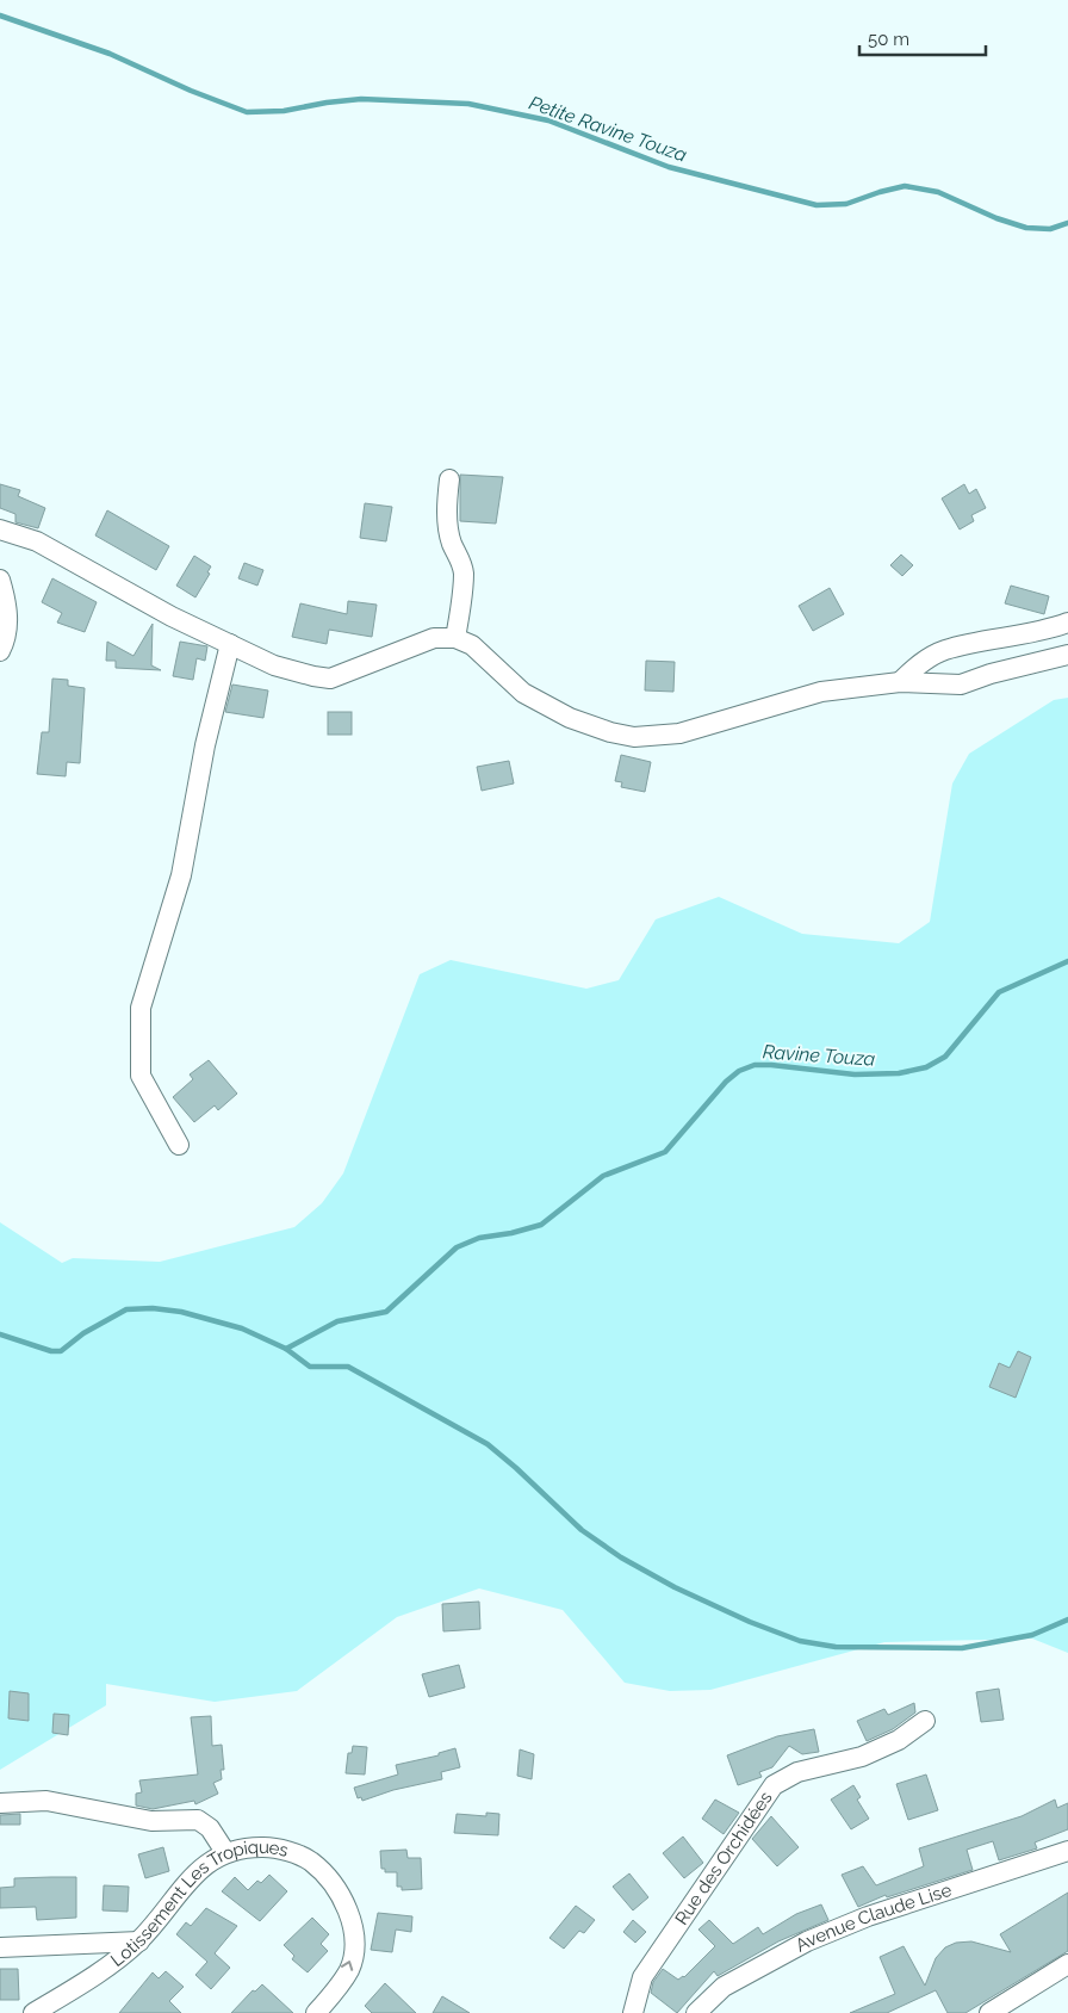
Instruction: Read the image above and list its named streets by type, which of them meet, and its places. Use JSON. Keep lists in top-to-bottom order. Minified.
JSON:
{"streets":{"street":["Rue des Orchidées","Lotissement Les Tropiques","Avenue Claude Lise"]},"water":["Petite Ravine Touza","Ravine Touza"],"scale_bar":"50 m"}
